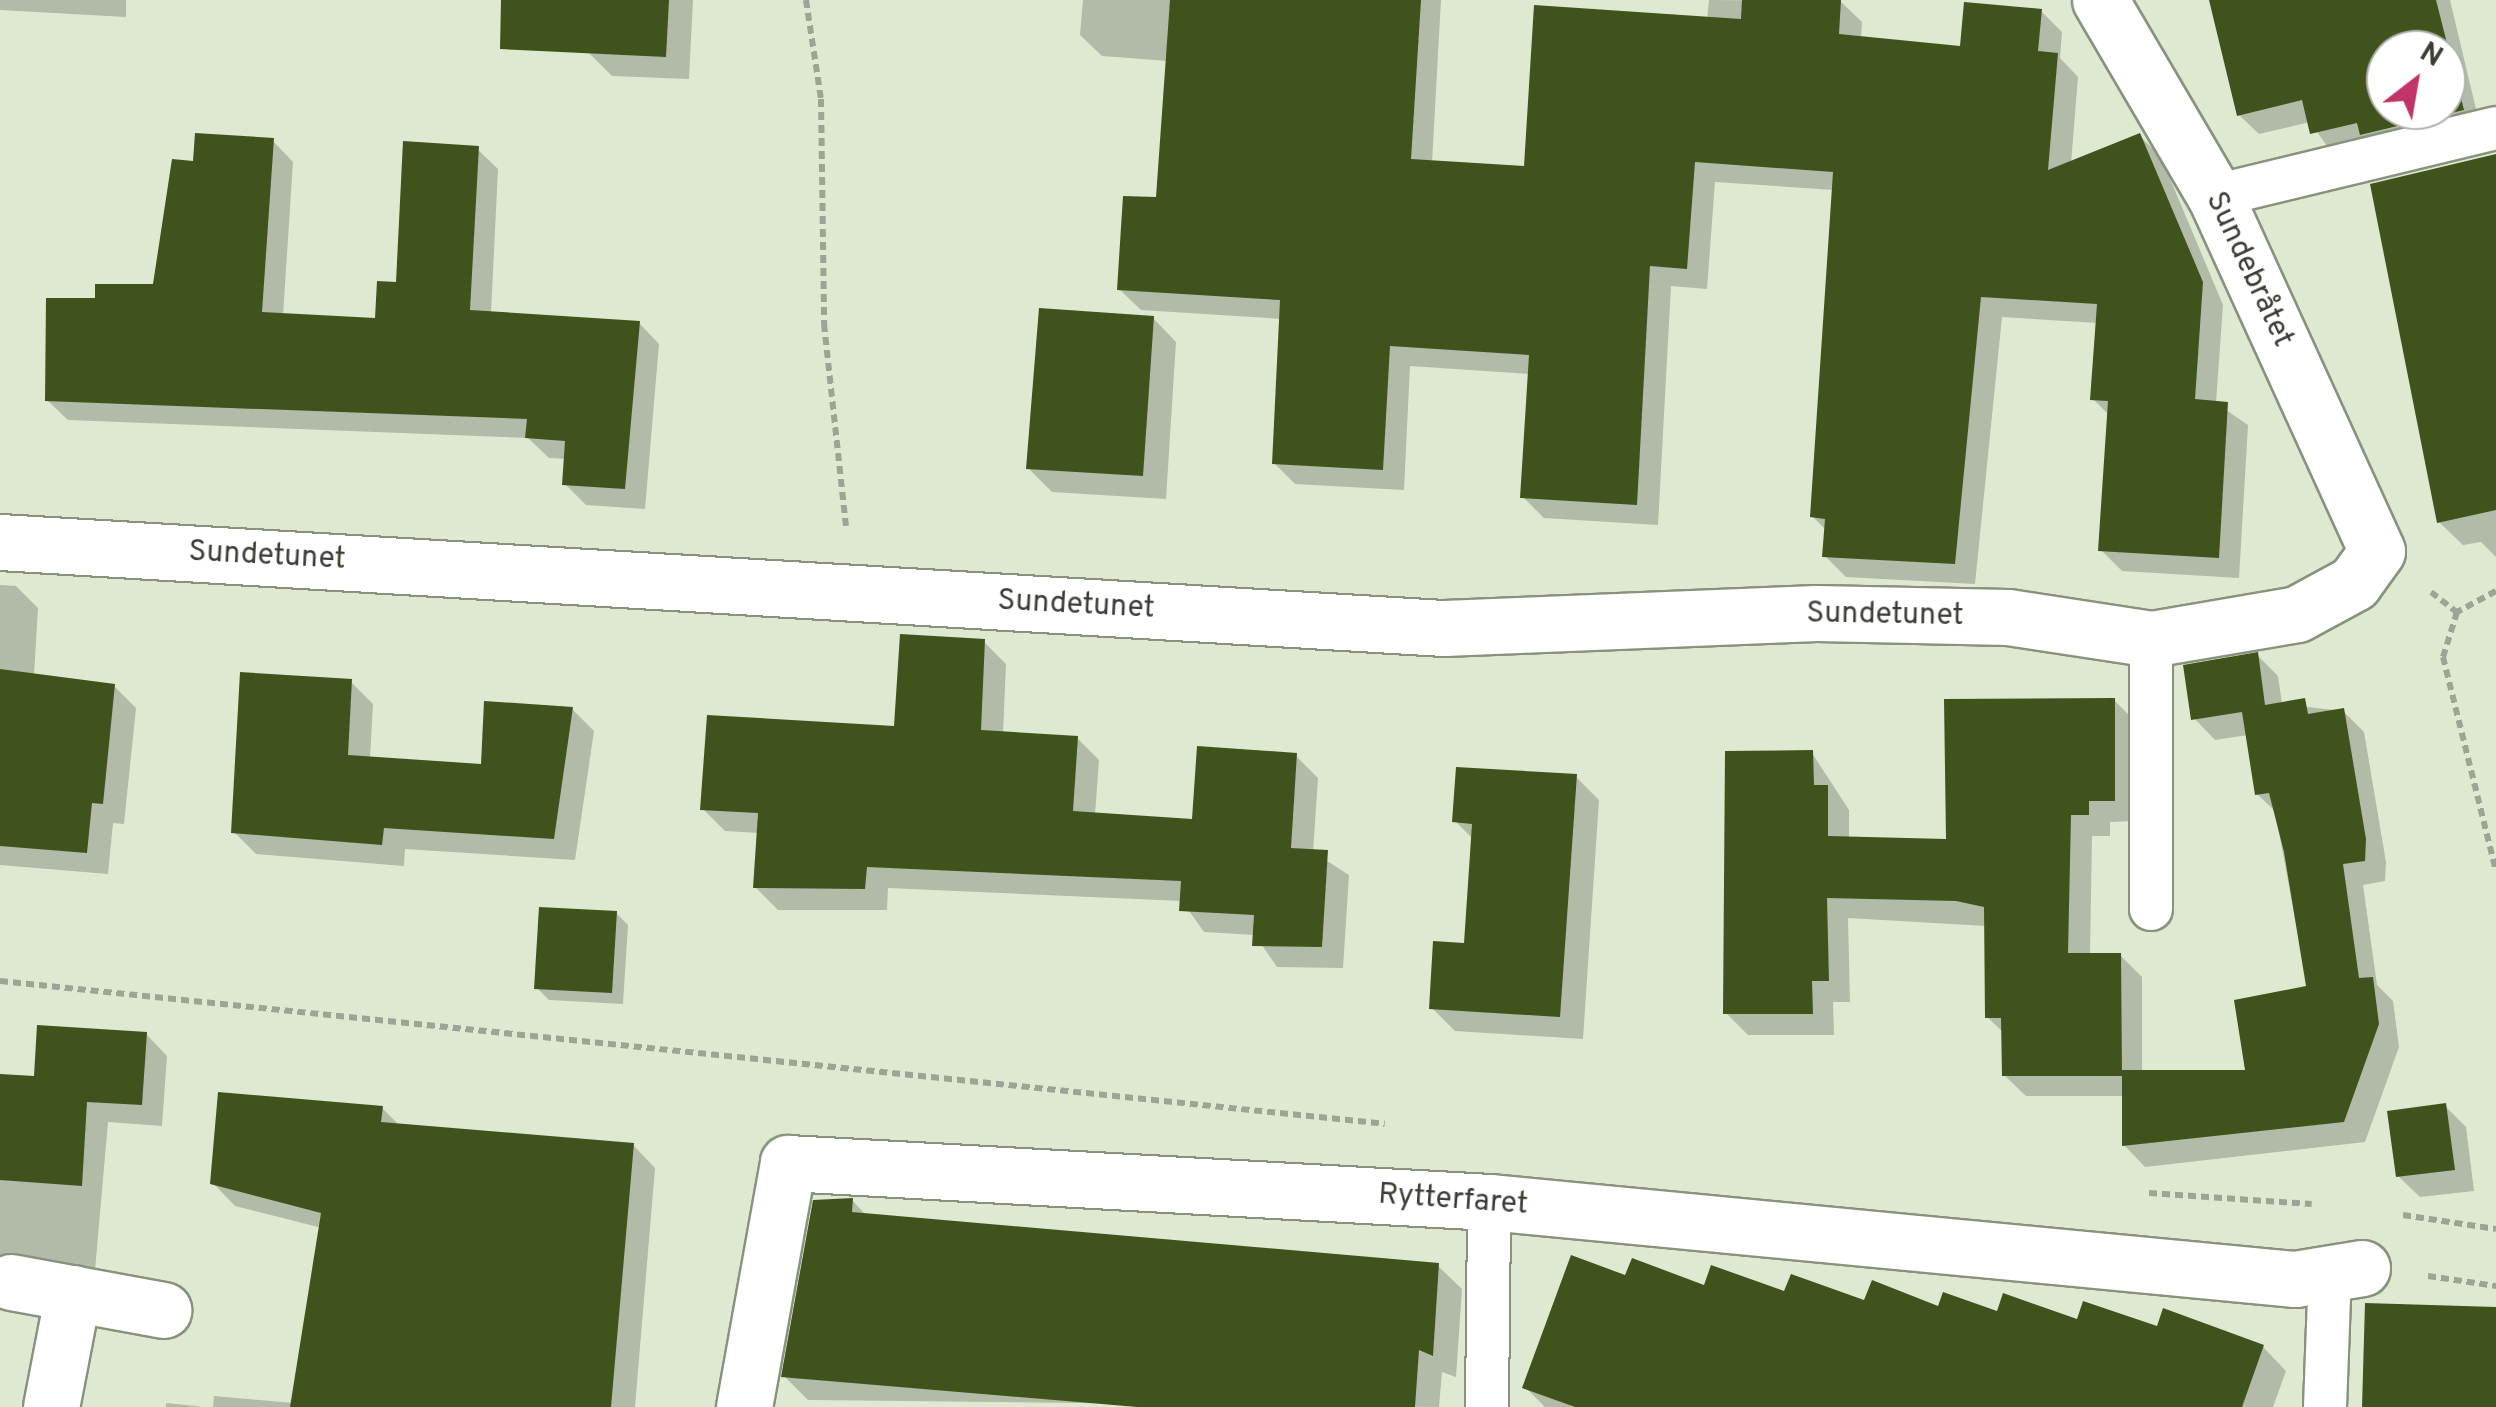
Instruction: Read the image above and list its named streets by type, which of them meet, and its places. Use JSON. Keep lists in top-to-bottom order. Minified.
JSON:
{"streets":{"street":["Sundebråtet","Sundetunet","Rytterfaret"]},"crossings":[["Sundebråtet","Sundetunet"]],"north":"top right"}
